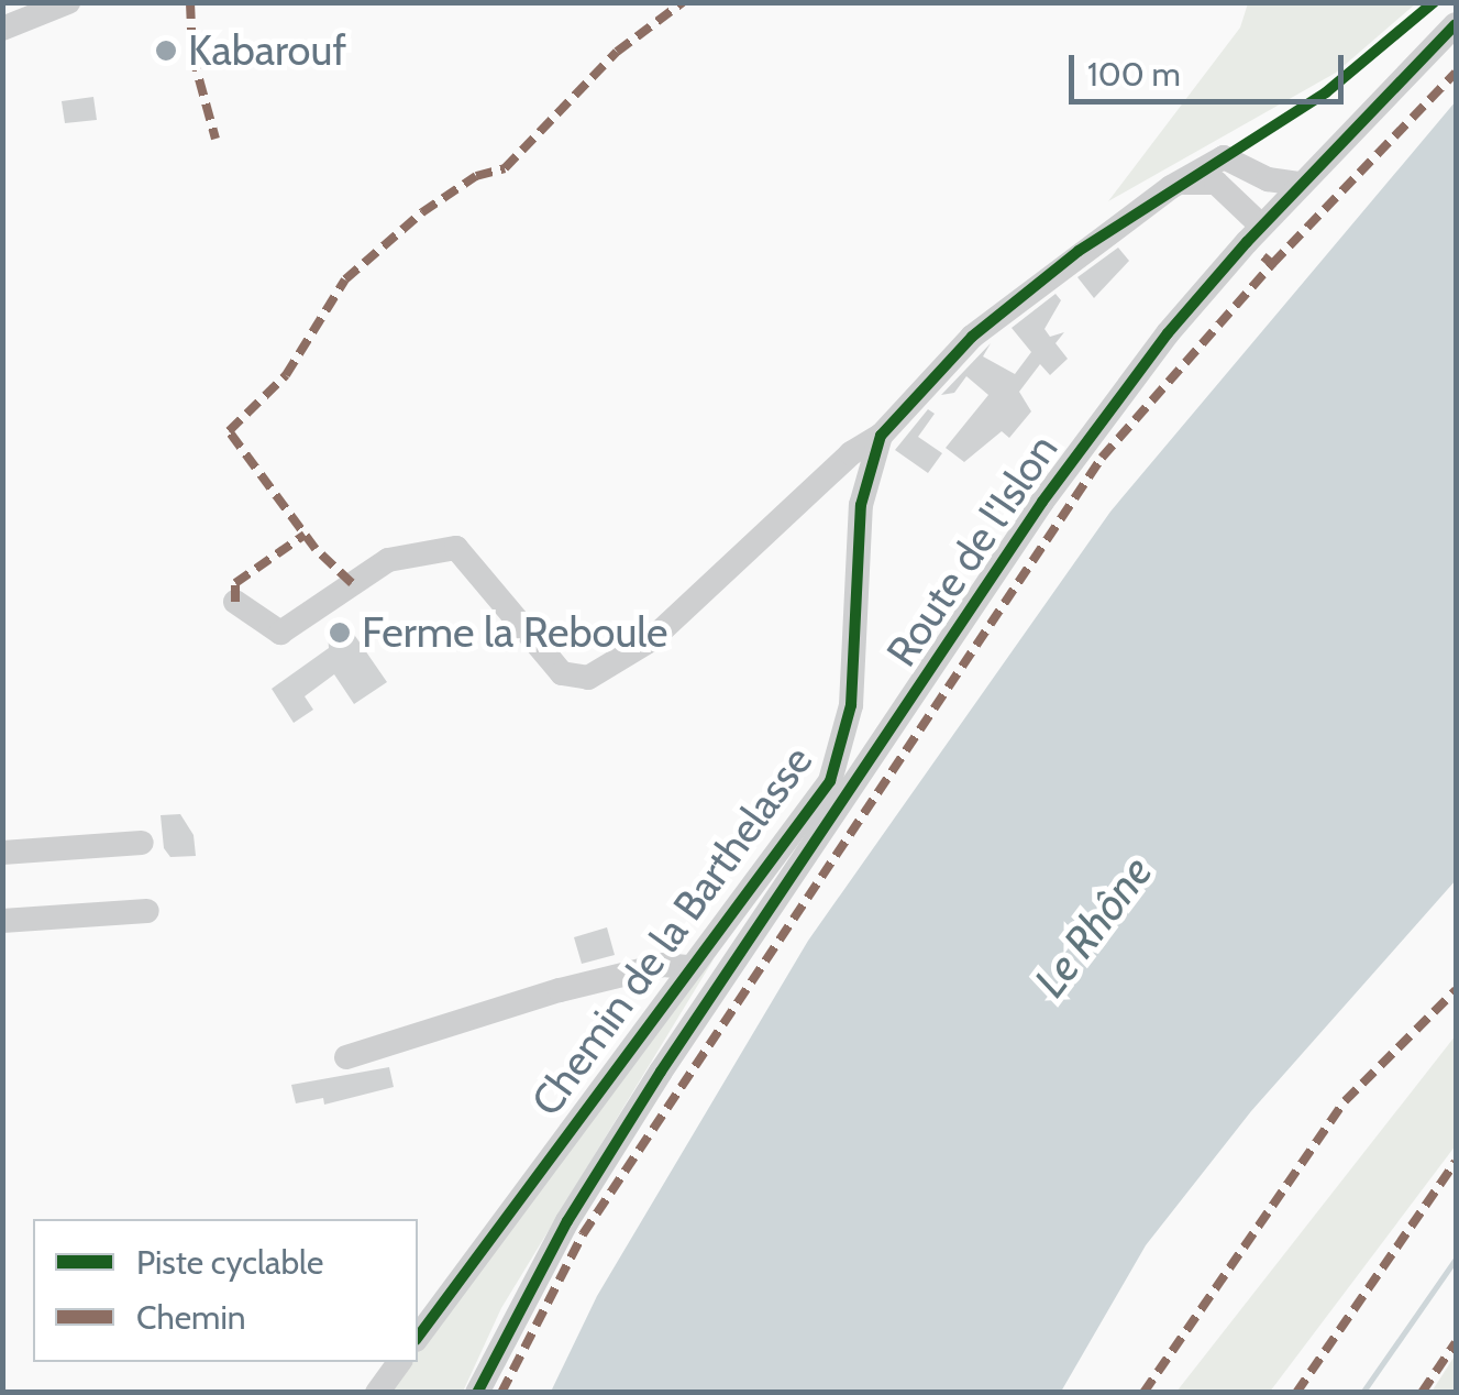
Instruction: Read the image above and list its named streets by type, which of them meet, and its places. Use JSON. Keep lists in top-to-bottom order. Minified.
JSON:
{"streets":{"street":["Route de l'Islon","Chemin de la Barthelasse"]},"crossings":[["Route de l'Islon","Chemin de la Barthelasse"]],"water":["Le Rhône"],"places":["Kabarouf","Ferme la Reboule"],"legend":["Piste cyclable","Chemin"],"scale_bar":"100 m"}
